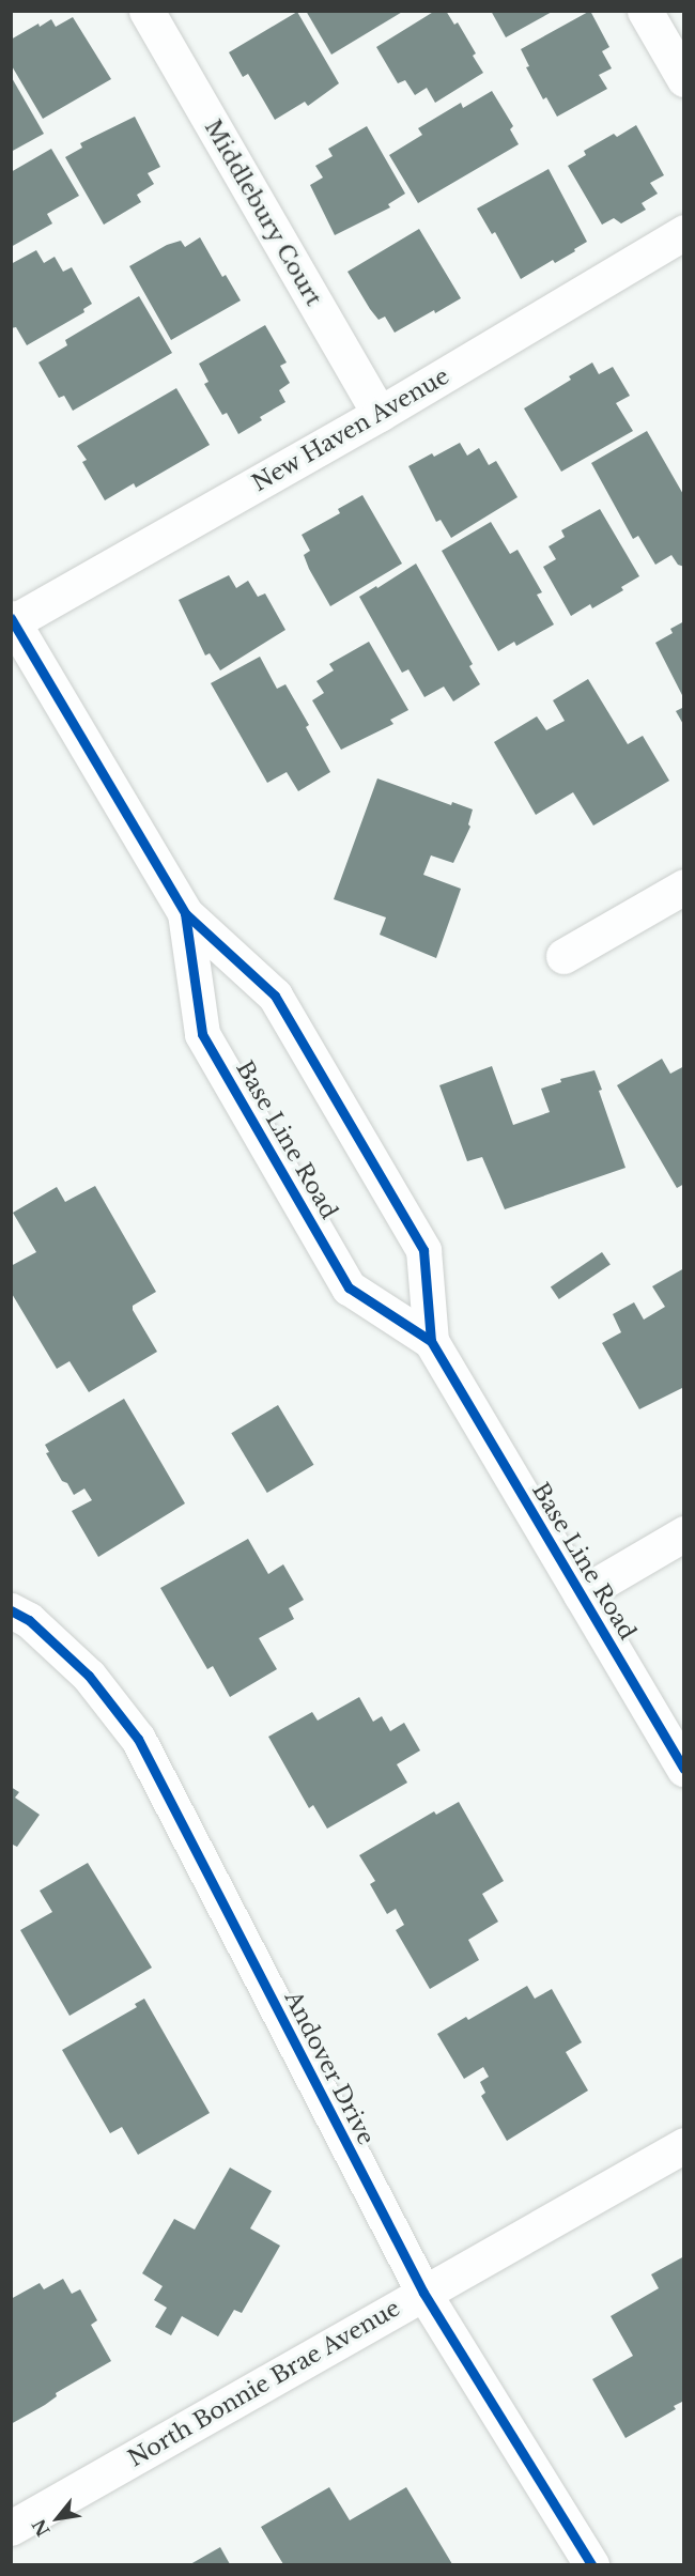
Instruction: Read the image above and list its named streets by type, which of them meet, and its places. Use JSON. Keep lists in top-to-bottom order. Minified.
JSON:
{"streets":{"street":["Middlebury Court","New Haven Avenue","Base Line Road","Andover Drive","North Bonnie Brae Avenue"]},"crossings":[["Middlebury Court","New Haven Avenue"],["New Haven Avenue","Base Line Road"],["Andover Drive","North Bonnie Brae Avenue"]],"north":"bottom left"}
